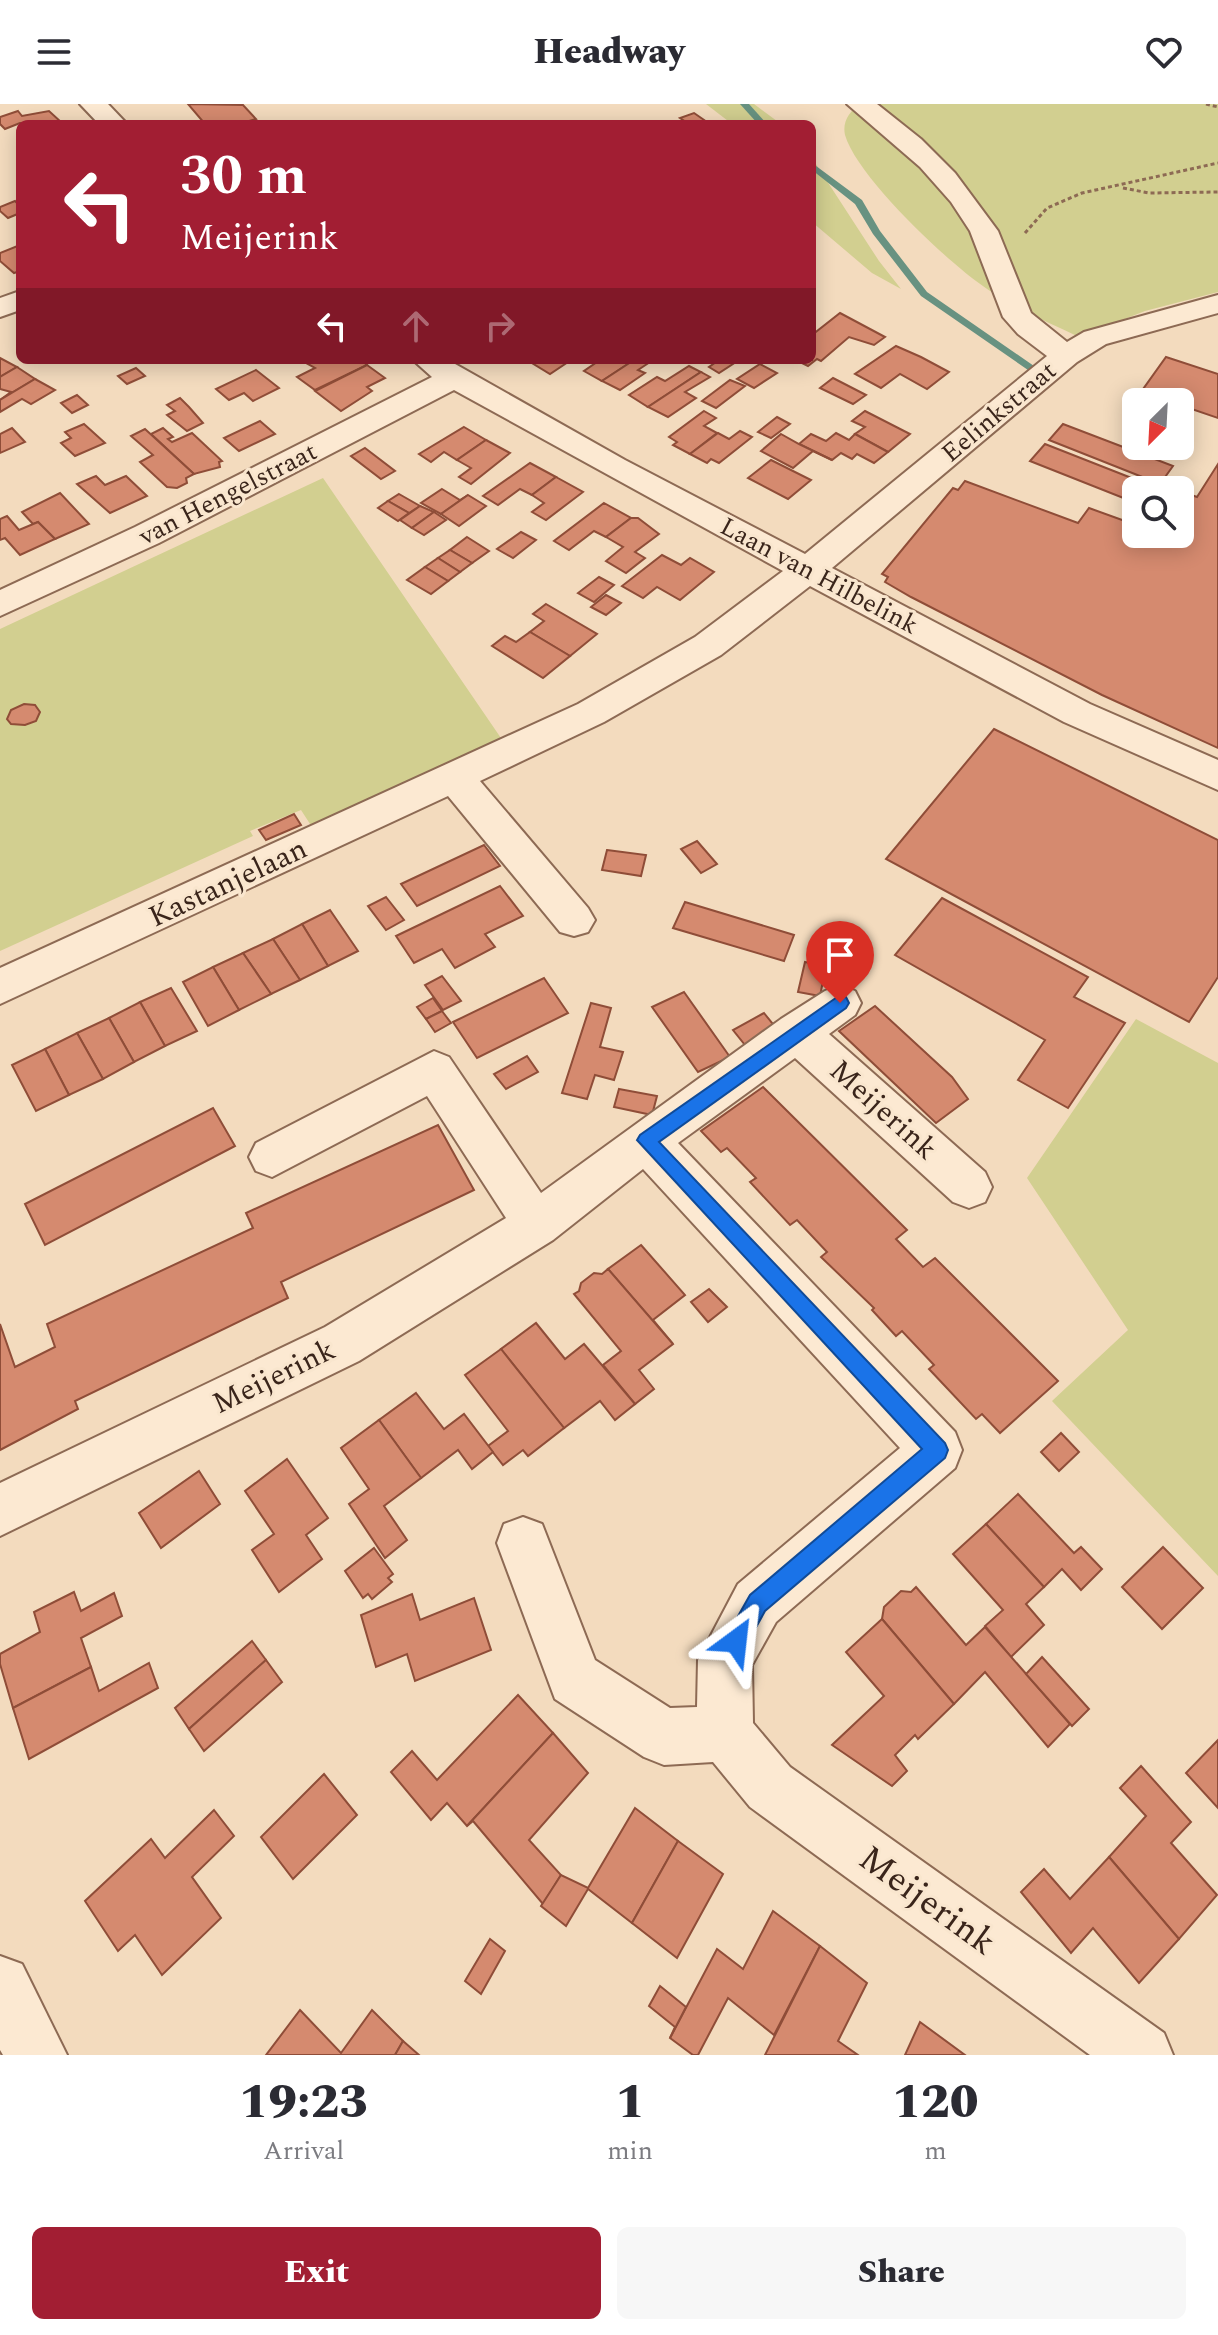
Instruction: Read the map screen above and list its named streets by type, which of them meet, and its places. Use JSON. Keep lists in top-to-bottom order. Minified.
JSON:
{"streets":{"street":["Eelinkstraat","van Hengelstraat","Laan van Hilbelink","Kastanjelaan","Meijerink"]},"crossings":[["Eelinkstraat","Laan van Hilbelink"],["Eelinkstraat","Kastanjelaan"],["van Hengelstraat","Laan van Hilbelink"],["Laan van Hilbelink","Kastanjelaan"]],"north":"bottom left","page":{"header":"Headway","turn":["30 m","Meijerink"],"eta":["19:23","Arrival","1","min","120","m"],"buttons":["Exit","Share"]}}
